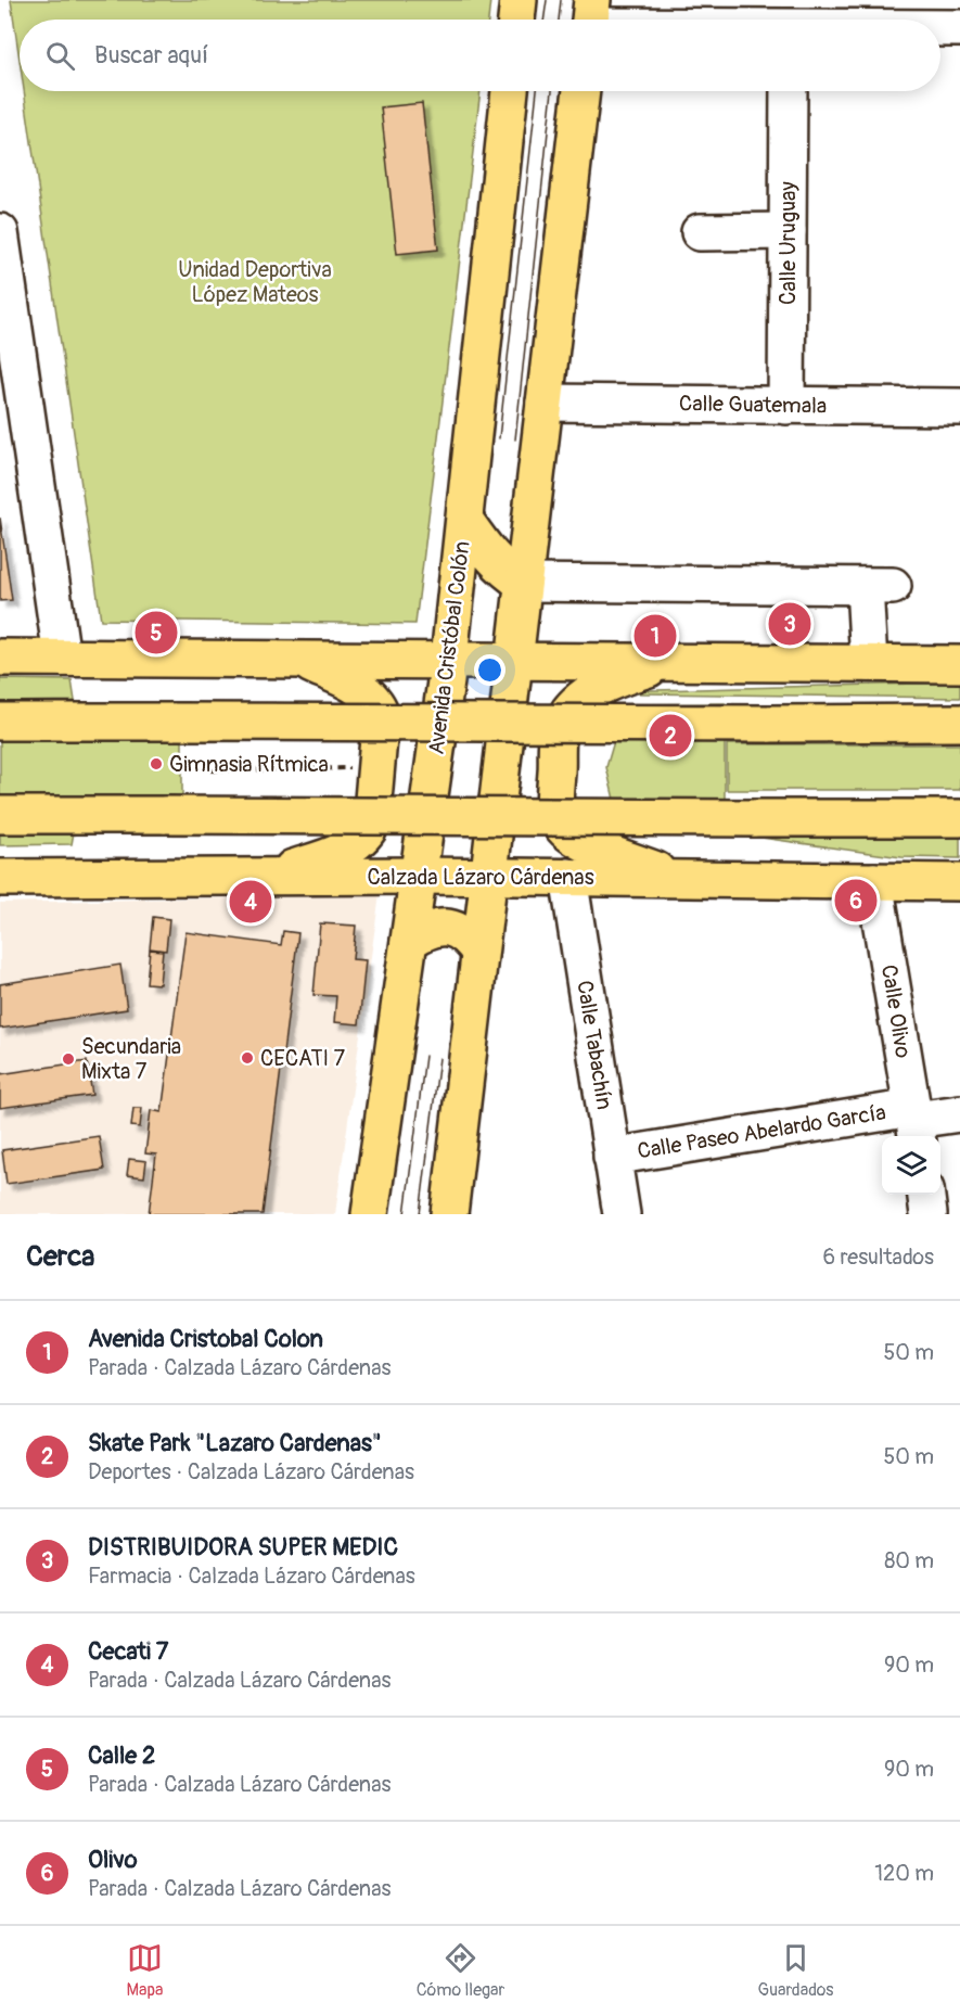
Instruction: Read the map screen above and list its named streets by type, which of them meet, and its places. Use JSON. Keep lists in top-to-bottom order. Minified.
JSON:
{"streets":{"main road":["Avenida Cristóbal Colón","Calzada Lázaro Cárdenas"],"street":["Calle Uruguay","Calle Guatemala","Calle Olivo","Calle Tabachín","Calle Paseo Abelardo García"]},"crossings":[["Calle Uruguay","Calle Guatemala"],["Avenida Cristóbal Colón","Calzada Lázaro Cárdenas"],["Calzada Lázaro Cárdenas","Calle Olivo"],["Calzada Lázaro Cárdenas","Calle Tabachín"],["Calle Olivo","Calle Paseo Abelardo García"],["Calle Tabachín","Calle Paseo Abelardo García"]],"parks":["Unidad Deportiva López Mateos"],"places":["Gimnasia Rítmica","CECATI 7","Secundaria Mixta 7"],"page":{"search":"Buscar aquí","pins":["3","5","1","2","6","4"],"heading":["Cerca","6 resultados"],"list":[{"mark":"1","name":"Avenida Cristobal Colon","note":"Parada · Calzada Lázaro Cárdenas","value":"50 m"},{"mark":"2","name":"Skate Park \"Lazaro Cardenas\"","note":"Deportes · Calzada Lázaro Cárdenas","value":"50 m"},{"mark":"3","name":"DISTRIBUIDORA SUPER MEDIC","note":"Farmacia · Calzada Lázaro Cárdenas","value":"80 m"},{"mark":"4","name":"Cecati 7","note":"Parada · Calzada Lázaro Cárdenas","value":"90 m"},{"mark":"5","name":"Calle 2","note":"Parada · Calzada Lázaro Cárdenas","value":"90 m"},{"mark":"6","name":"Olivo","note":"Parada · Calzada Lázaro Cárdenas","value":"120 m"}],"nav":["Mapa","Cómo llegar","Guardados"]}}
